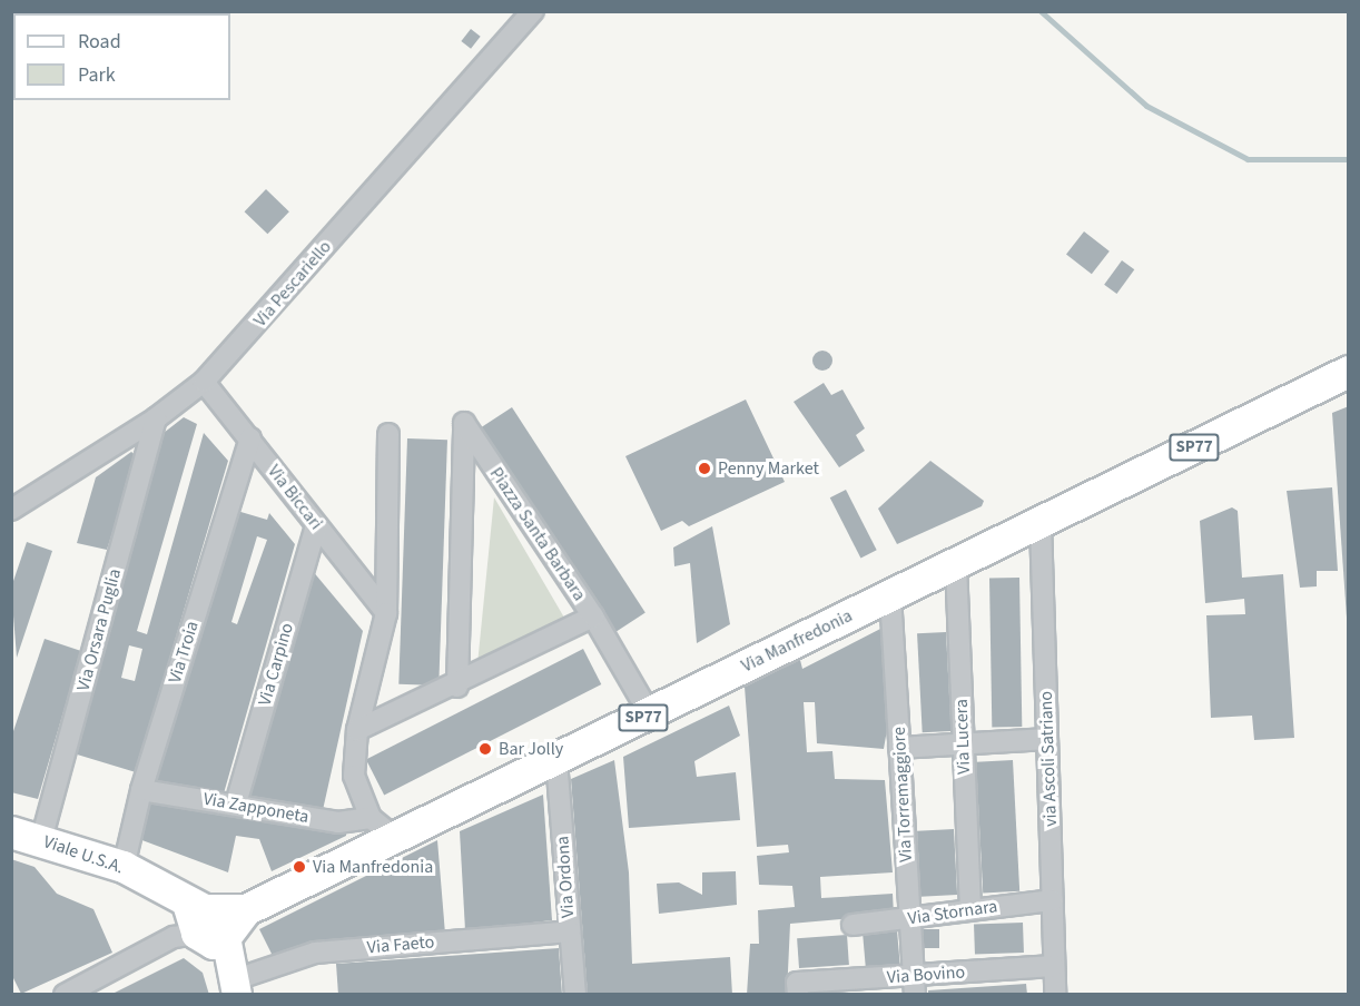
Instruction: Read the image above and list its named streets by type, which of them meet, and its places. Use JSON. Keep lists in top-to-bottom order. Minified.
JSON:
{"streets":{"main road":["SP77","Via Manfredonia","Viale U.S.A."],"street":["Via Pescariello","Via Biccari","Piazza Santa Barbara","Via Orsara Puglia","Via Troia","Via Carpino","Via Lucera","via Ascoli Satriano","Via Torremaggiore","Via Zapponeta","Via Ordona","Via Stornara","Via Faeto","Via Bovino"]},"crossings":[["Via Pescariello","Via Biccari"],["Via Pescariello","Via Orsara Puglia"],["Via Biccari","Via Troia"],["Via Biccari","Via Carpino"],["Via Orsara Puglia","Viale U.S.A."],["Via Manfredonia","Via Lucera"],["Via Manfredonia","via Ascoli Satriano"],["Via Manfredonia","Via Torremaggiore"],["Via Manfredonia","Viale U.S.A."],["Via Manfredonia","Via Ordona"],["Via Manfredonia","Via Faeto"],["Via Troia","Via Zapponeta"],["Via Troia","Viale U.S.A."],["Via Carpino","Via Zapponeta"],["Via Lucera","Via Stornara"],["via Ascoli Satriano","Via Stornara"],["via Ascoli Satriano","Via Bovino"],["Via Torremaggiore","Via Stornara"],["Via Torremaggiore","Via Bovino"],["Viale U.S.A.","Via Faeto"],["Via Ordona","Via Faeto"]],"places":["Penny Market","Bar Jolly","Via Manfredonia"],"legend":["Road","Park"]}
